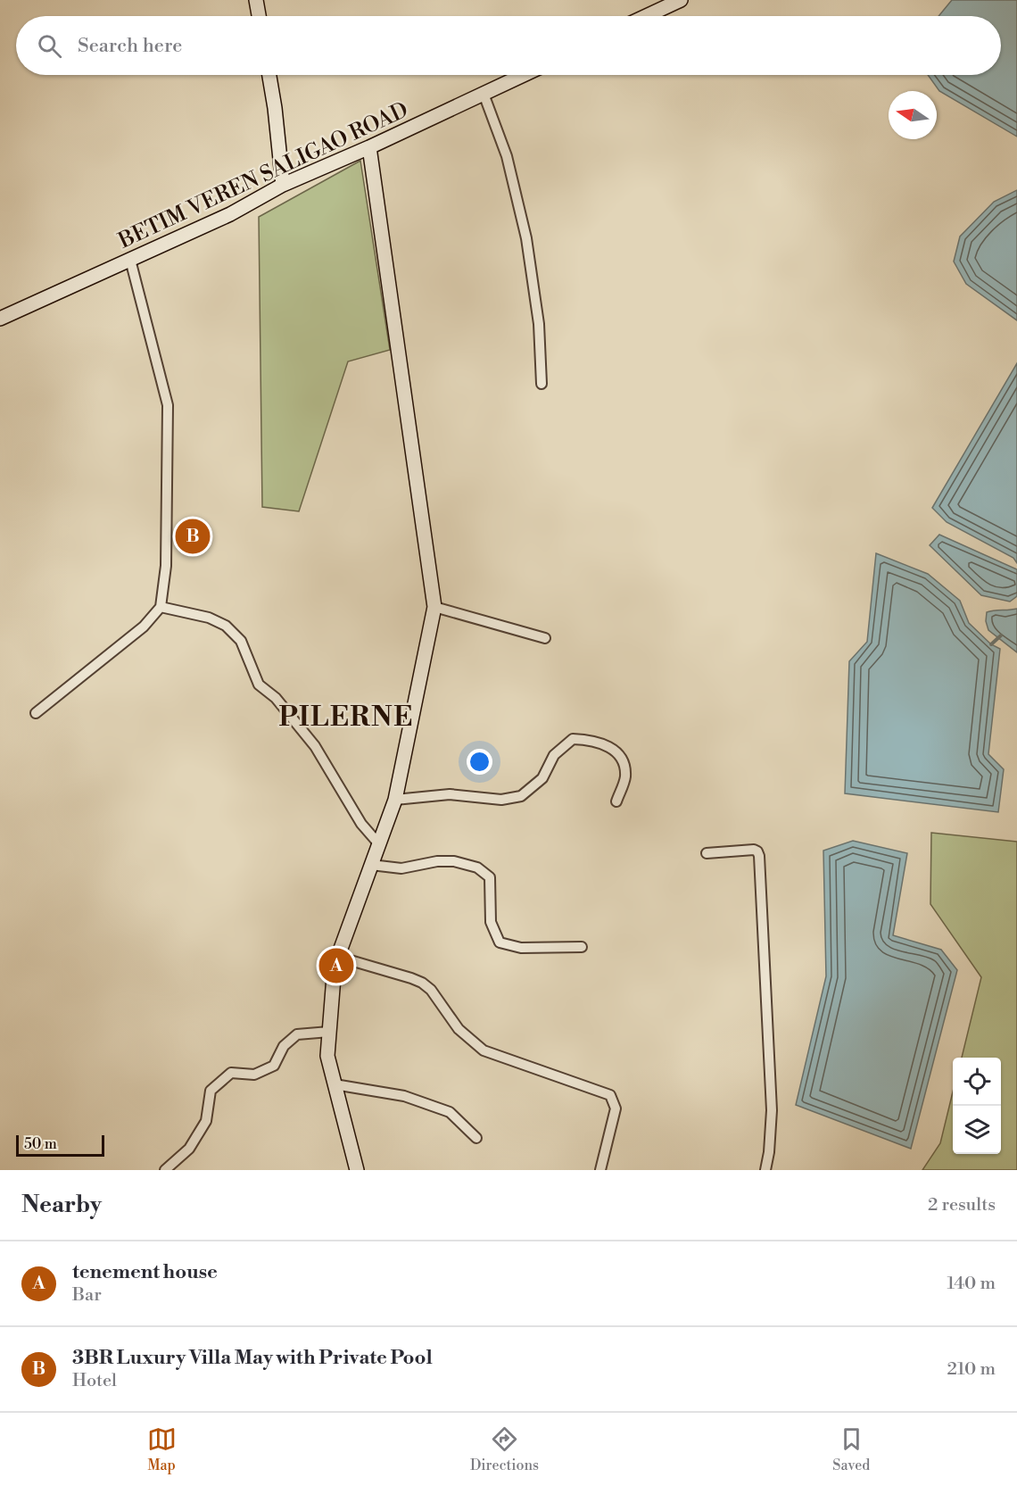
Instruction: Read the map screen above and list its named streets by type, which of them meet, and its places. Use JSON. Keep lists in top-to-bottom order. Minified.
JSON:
{"streets":{"main road":["BETIM VEREN SALIGAO ROAD"]},"districts":["PILERNE"],"scale_bar":"50 m","north":"left","page":{"search":"Search here","pins":["B","A"],"scale":"50 m","heading":["Nearby","2 results"],"list":[{"mark":"A","name":"tenement house","note":"Bar","value":"140 m"},{"mark":"B","name":"3BR Luxury Villa May with Private Pool","note":"Hotel","value":"210 m"}],"nav":["Map","Directions","Saved"]}}
